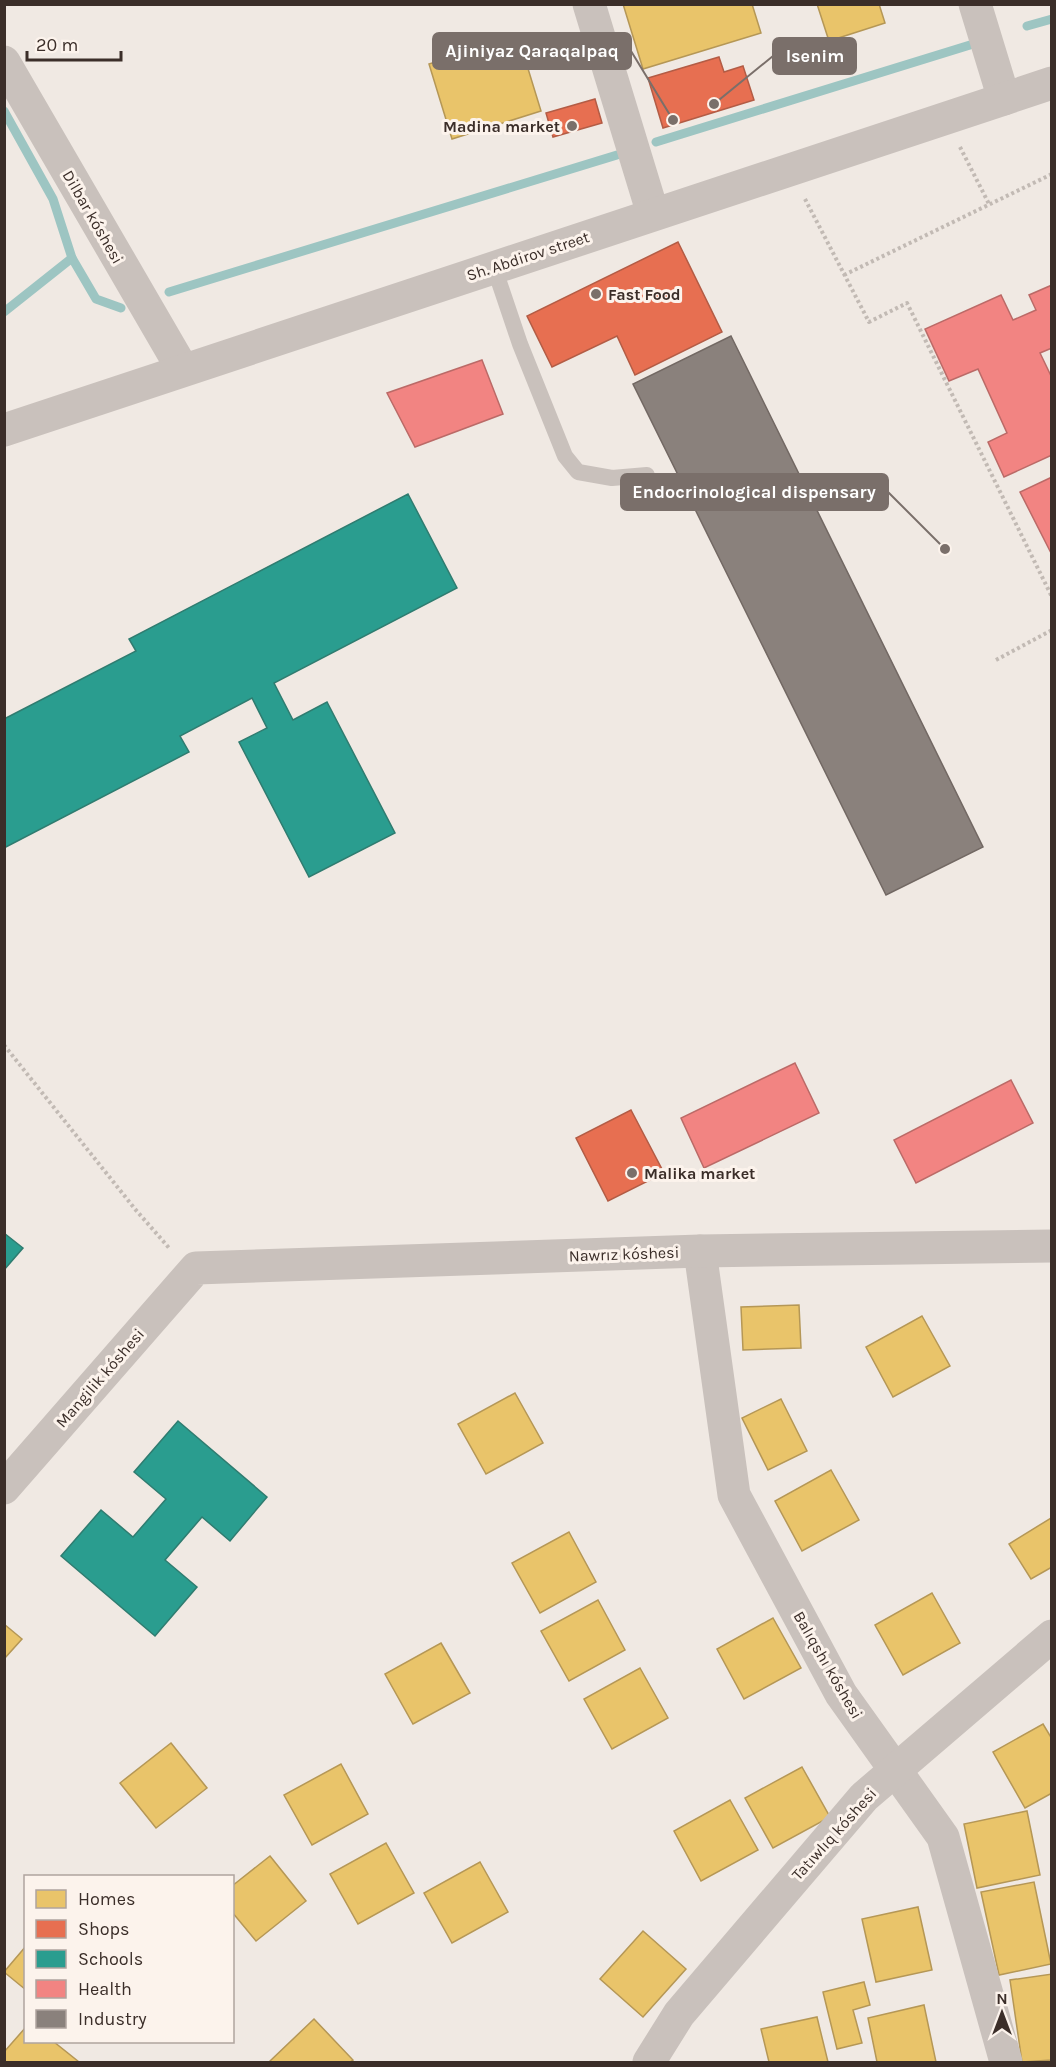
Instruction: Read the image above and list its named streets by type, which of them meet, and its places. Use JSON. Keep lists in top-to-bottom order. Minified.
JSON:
{"streets":{"street":["Dilbar kóshesi","Sh. Abdirov street","Nawrız kóshesi","Mangilik kóshesi","Balıqshı kóshesi","Tatıwlıq kóshesi"]},"crossings":[["Dilbar kóshesi","Sh. Abdirov street"],["Nawrız kóshesi","Mangilik kóshesi"],["Nawrız kóshesi","Balıqshı kóshesi"],["Balıqshı kóshesi","Tatıwlıq kóshesi"]],"places":["Isenim","Ajiniyaz Qaraqalpaq","Madina market","Fast Food","Endocrinological dispensary","Malika market"],"legend":["Homes","Shops","Schools","Health","Industry"],"scale_bar":"20 m","north":"top"}
